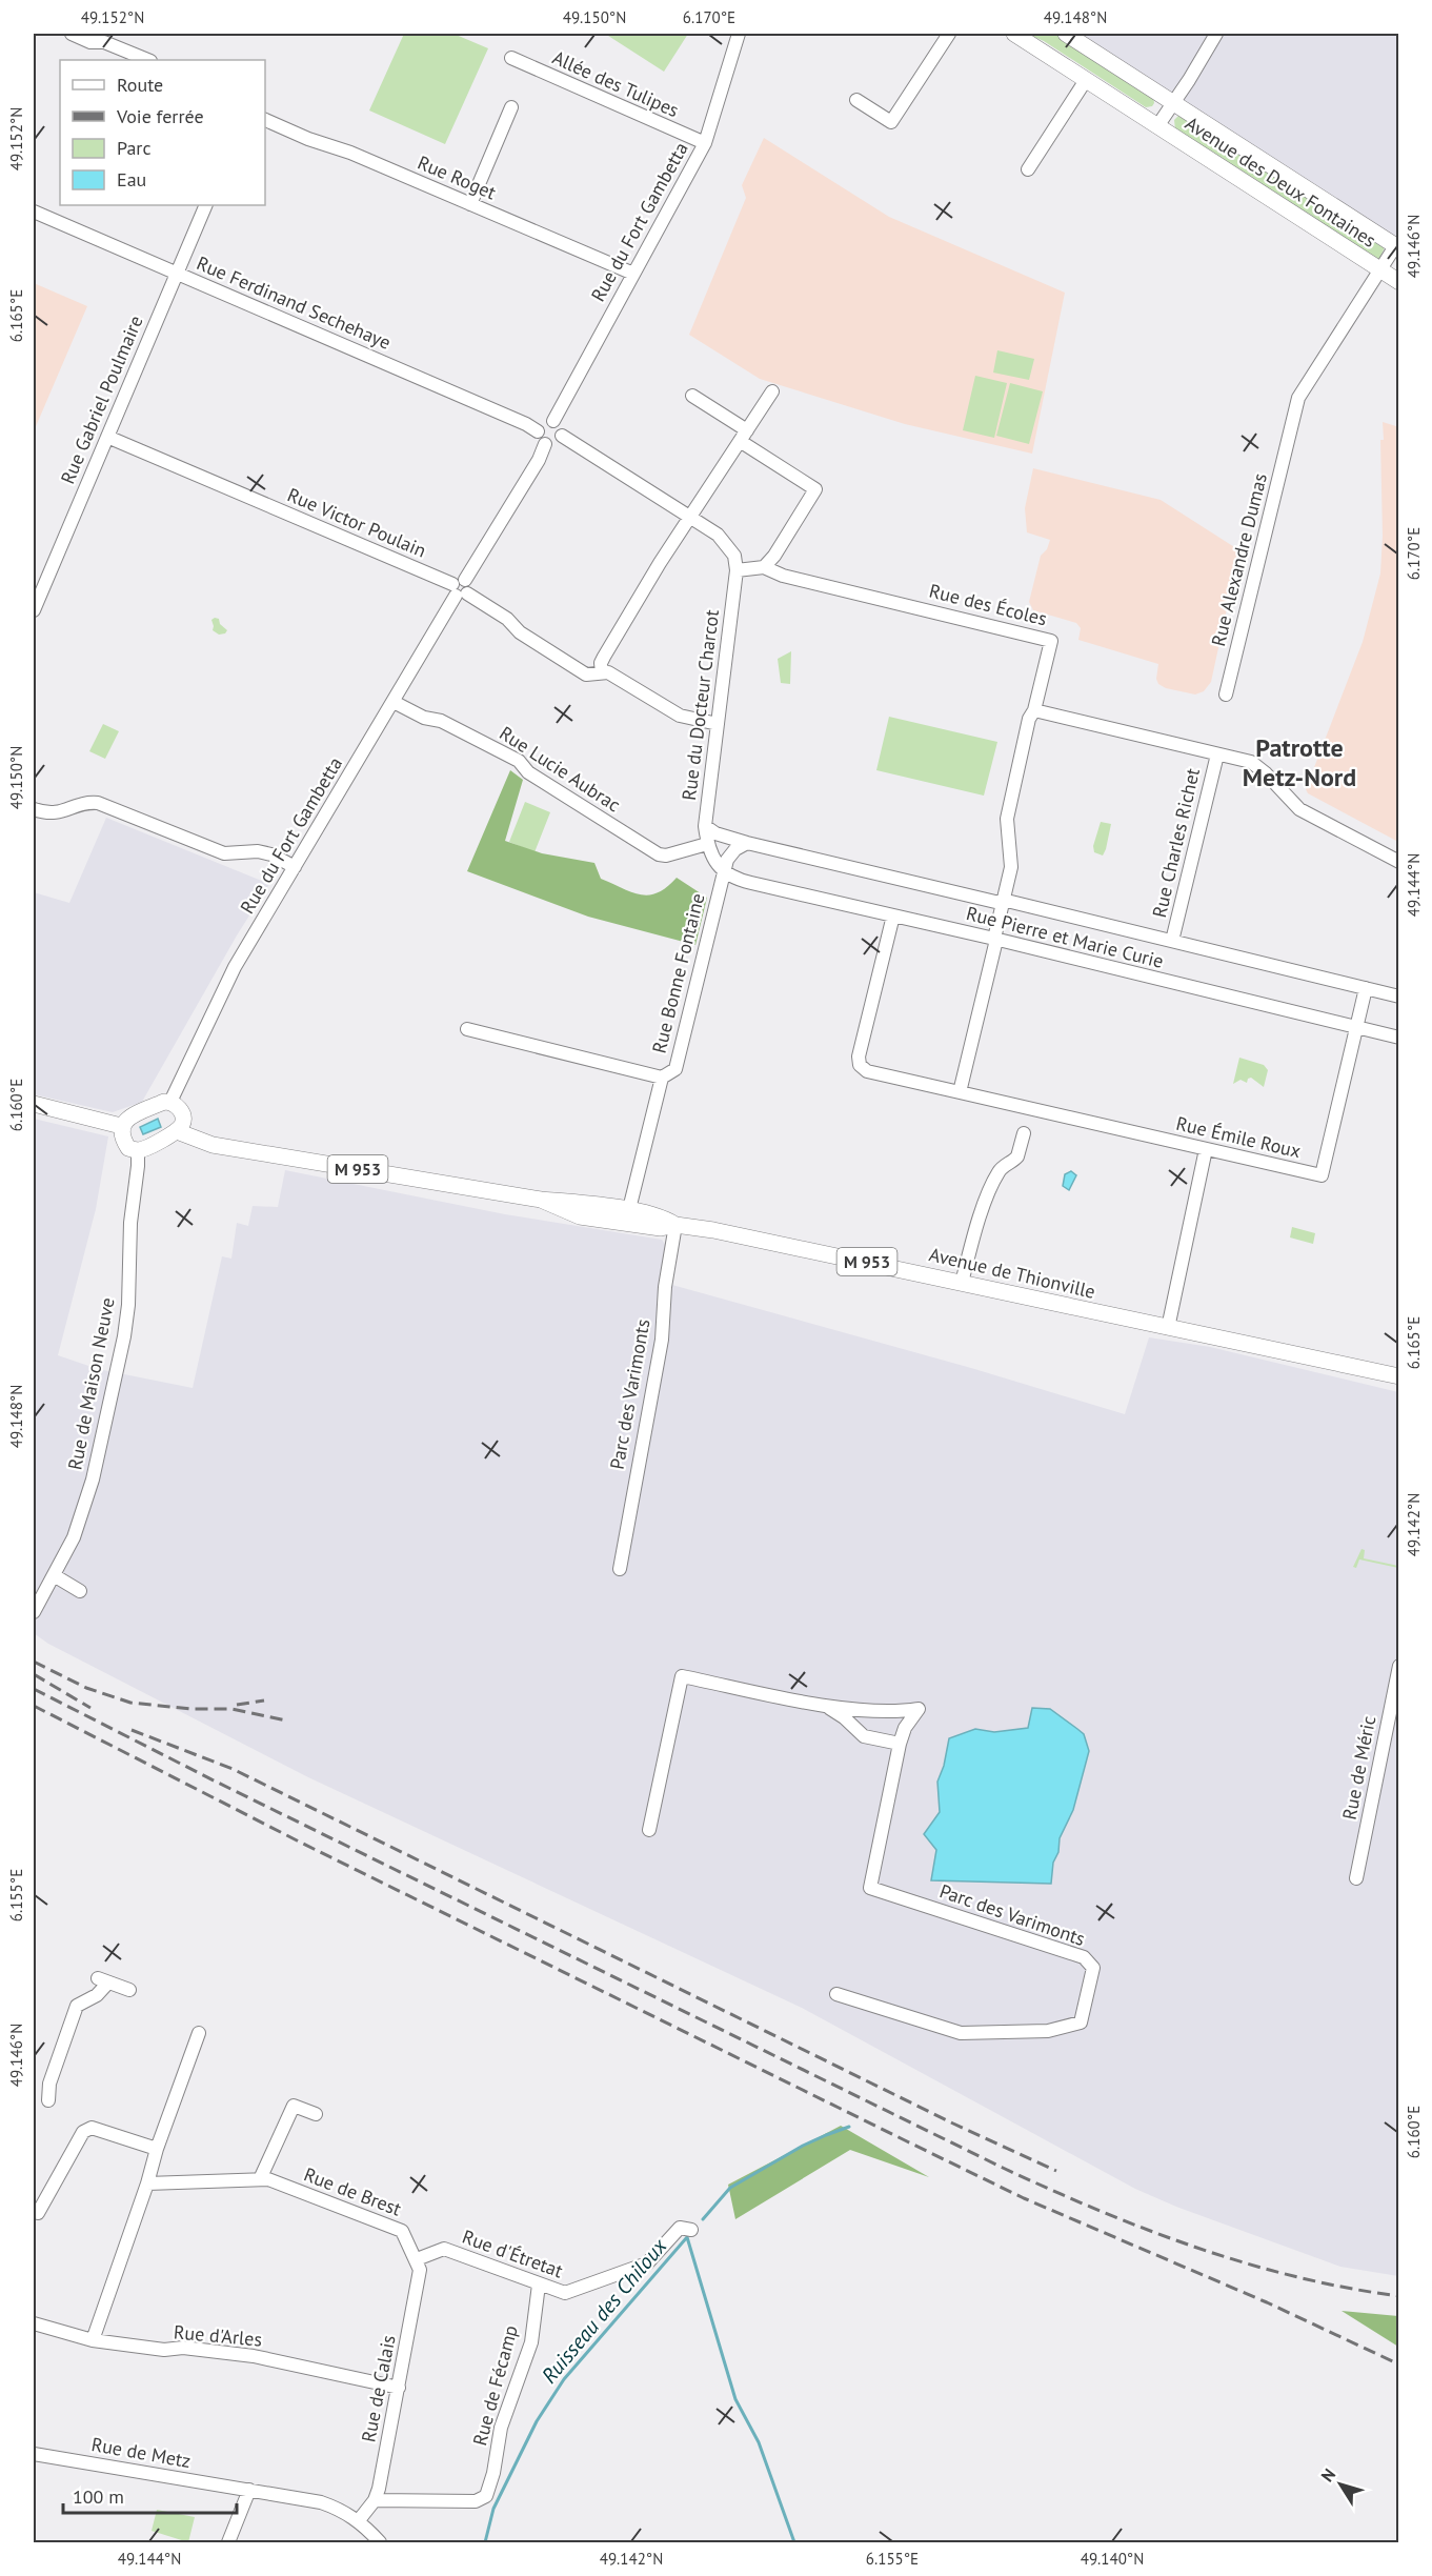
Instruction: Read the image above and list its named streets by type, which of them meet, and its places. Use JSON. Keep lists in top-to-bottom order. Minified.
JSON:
{"streets":{"main road":["Avenue des Deux Fontaines","M 953","Avenue de Thionville"],"street":["Allée des Tulipes","Rue Roget","Rue du Fort Gambetta","Rue Ferdinand Sechehaye","Rue Gabriel Poulmaire","Rue Victor Poulain","Rue Alexandre Dumas","Rue des Écoles","Rue du Docteur Charcot","Rue Lucie Aubrac","Rue Charles Richet","Rue Pierre et Marie Curie","Rue Bonne Fontaine","Rue Émile Roux","Rue de Maison Neuve","Parc des Varimonts","Rue de Méric","Rue de Brest","Rue d'Étretat","Rue d'Arles","Rue de Fécamp","Rue de Calais","Rue de Metz"]},"crossings":[["Allée des Tulipes","Rue du Fort Gambetta"],["Rue Roget","Rue du Fort Gambetta"],["Avenue des Deux Fontaines","Rue Alexandre Dumas"],["Rue du Fort Gambetta","Rue Ferdinand Sechehaye"],["Rue du Fort Gambetta","Rue Victor Poulain"],["Rue du Fort Gambetta","Rue Lucie Aubrac"],["Rue Ferdinand Sechehaye","Rue Gabriel Poulmaire"],["Rue Gabriel Poulmaire","Rue Victor Poulain"],["Rue Victor Poulain","Rue du Docteur Charcot"],["Rue des Écoles","Rue du Docteur Charcot"],["Rue du Docteur Charcot","Rue Lucie Aubrac"],["Rue du Docteur Charcot","Rue Pierre et Marie Curie"],["Rue Charles Richet","Rue Pierre et Marie Curie"],["Rue Pierre et Marie Curie","Rue Bonne Fontaine"],["Rue Pierre et Marie Curie","Rue Émile Roux"],["Avenue de Thionville","Parc des Varimonts"],["Rue de Brest","Rue d'Étretat"],["Rue de Brest","Rue de Calais"],["Rue d'Étretat","Rue de Fécamp"],["Rue d'Étretat","Rue de Calais"],["Rue d'Arles","Rue de Calais"],["Rue de Fécamp","Rue de Calais"],["Rue de Calais","Rue de Metz"]],"districts":["Patrotte Metz-Nord"],"water":["Ruisseau des Chiloux"],"legend":["Route","Voie ferrée","Parc","Eau"],"scale_bar":"100 m","north":"top left","coordinates":["49.152°N","49.150°N","6.170°E","49.148°N","49.146°N","6.165°E","49.144°N","6.160°E","49.142°N","6.155°E","49.140°N"]}
